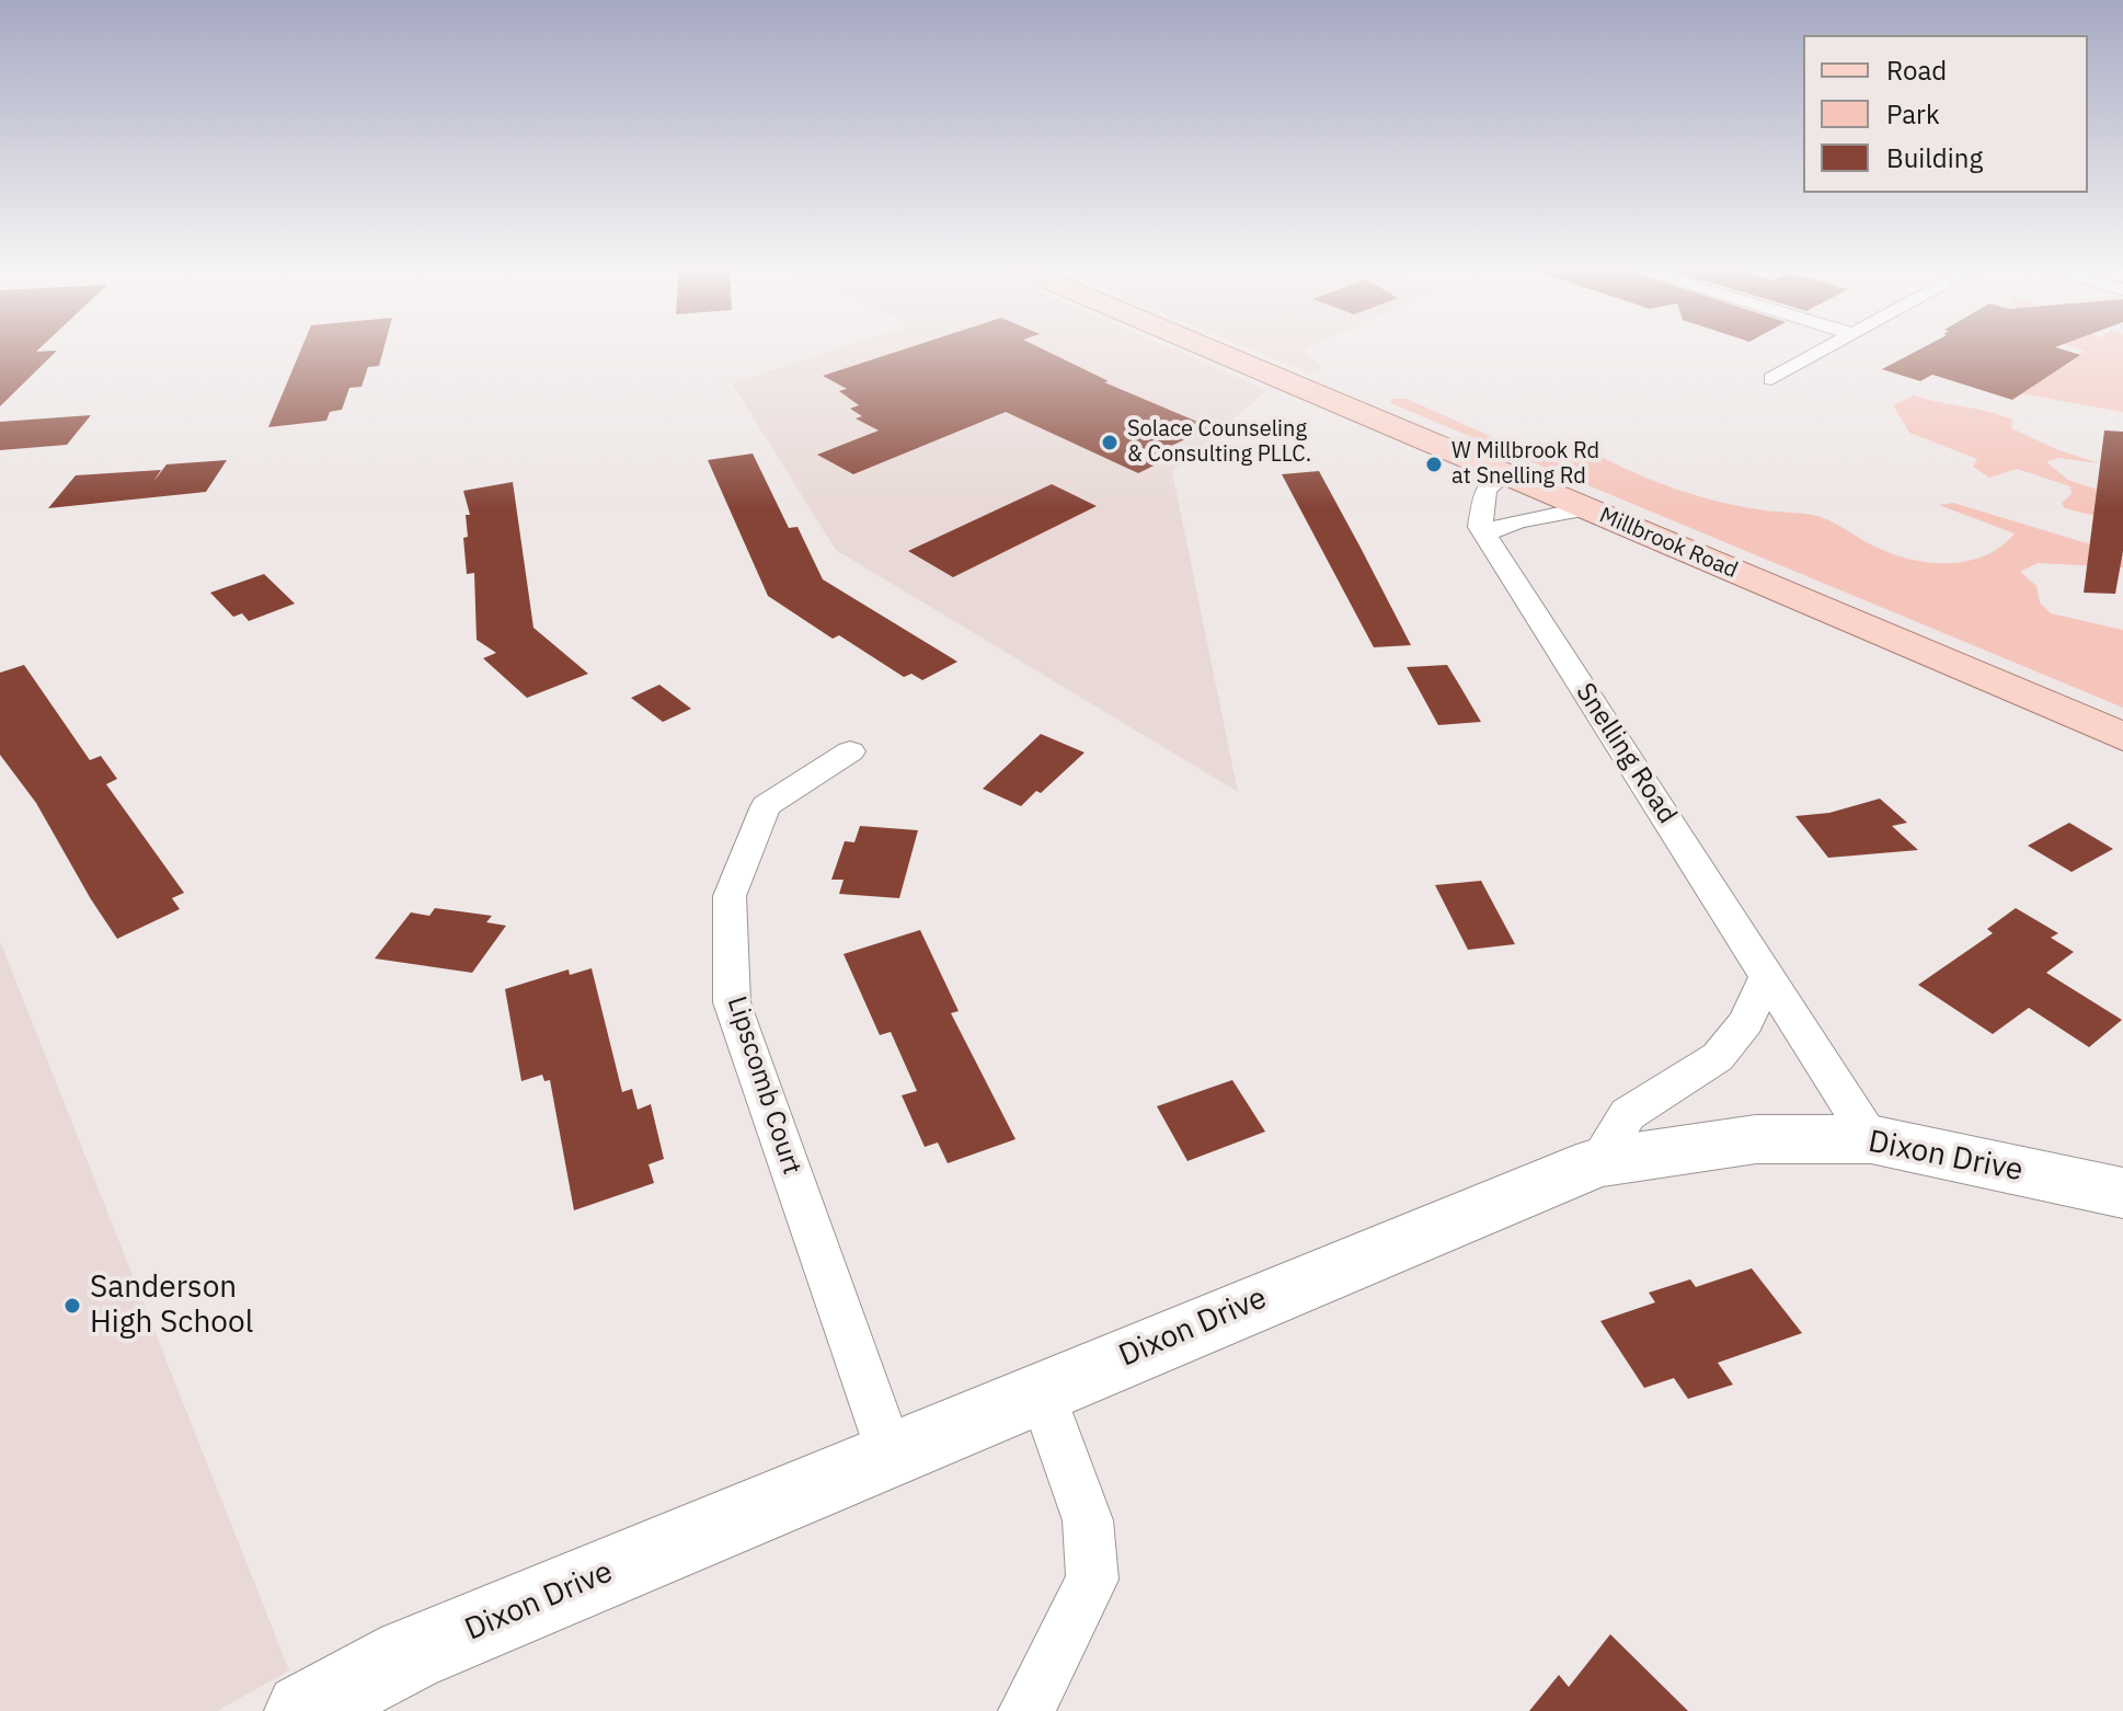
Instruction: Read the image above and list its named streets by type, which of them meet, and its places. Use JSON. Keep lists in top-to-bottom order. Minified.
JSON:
{"streets":{"main road":["Millbrook Road"],"street":["Snelling Road","Lipscomb Court","Dixon Drive"]},"crossings":[["Snelling Road","Dixon Drive"],["Lipscomb Court","Dixon Drive"]],"places":["Solace Counseling & Consulting PLLC.","W Millbrook Rd at Snelling Rd","Sanderson High School"],"legend":["Road","Park","Building"]}
